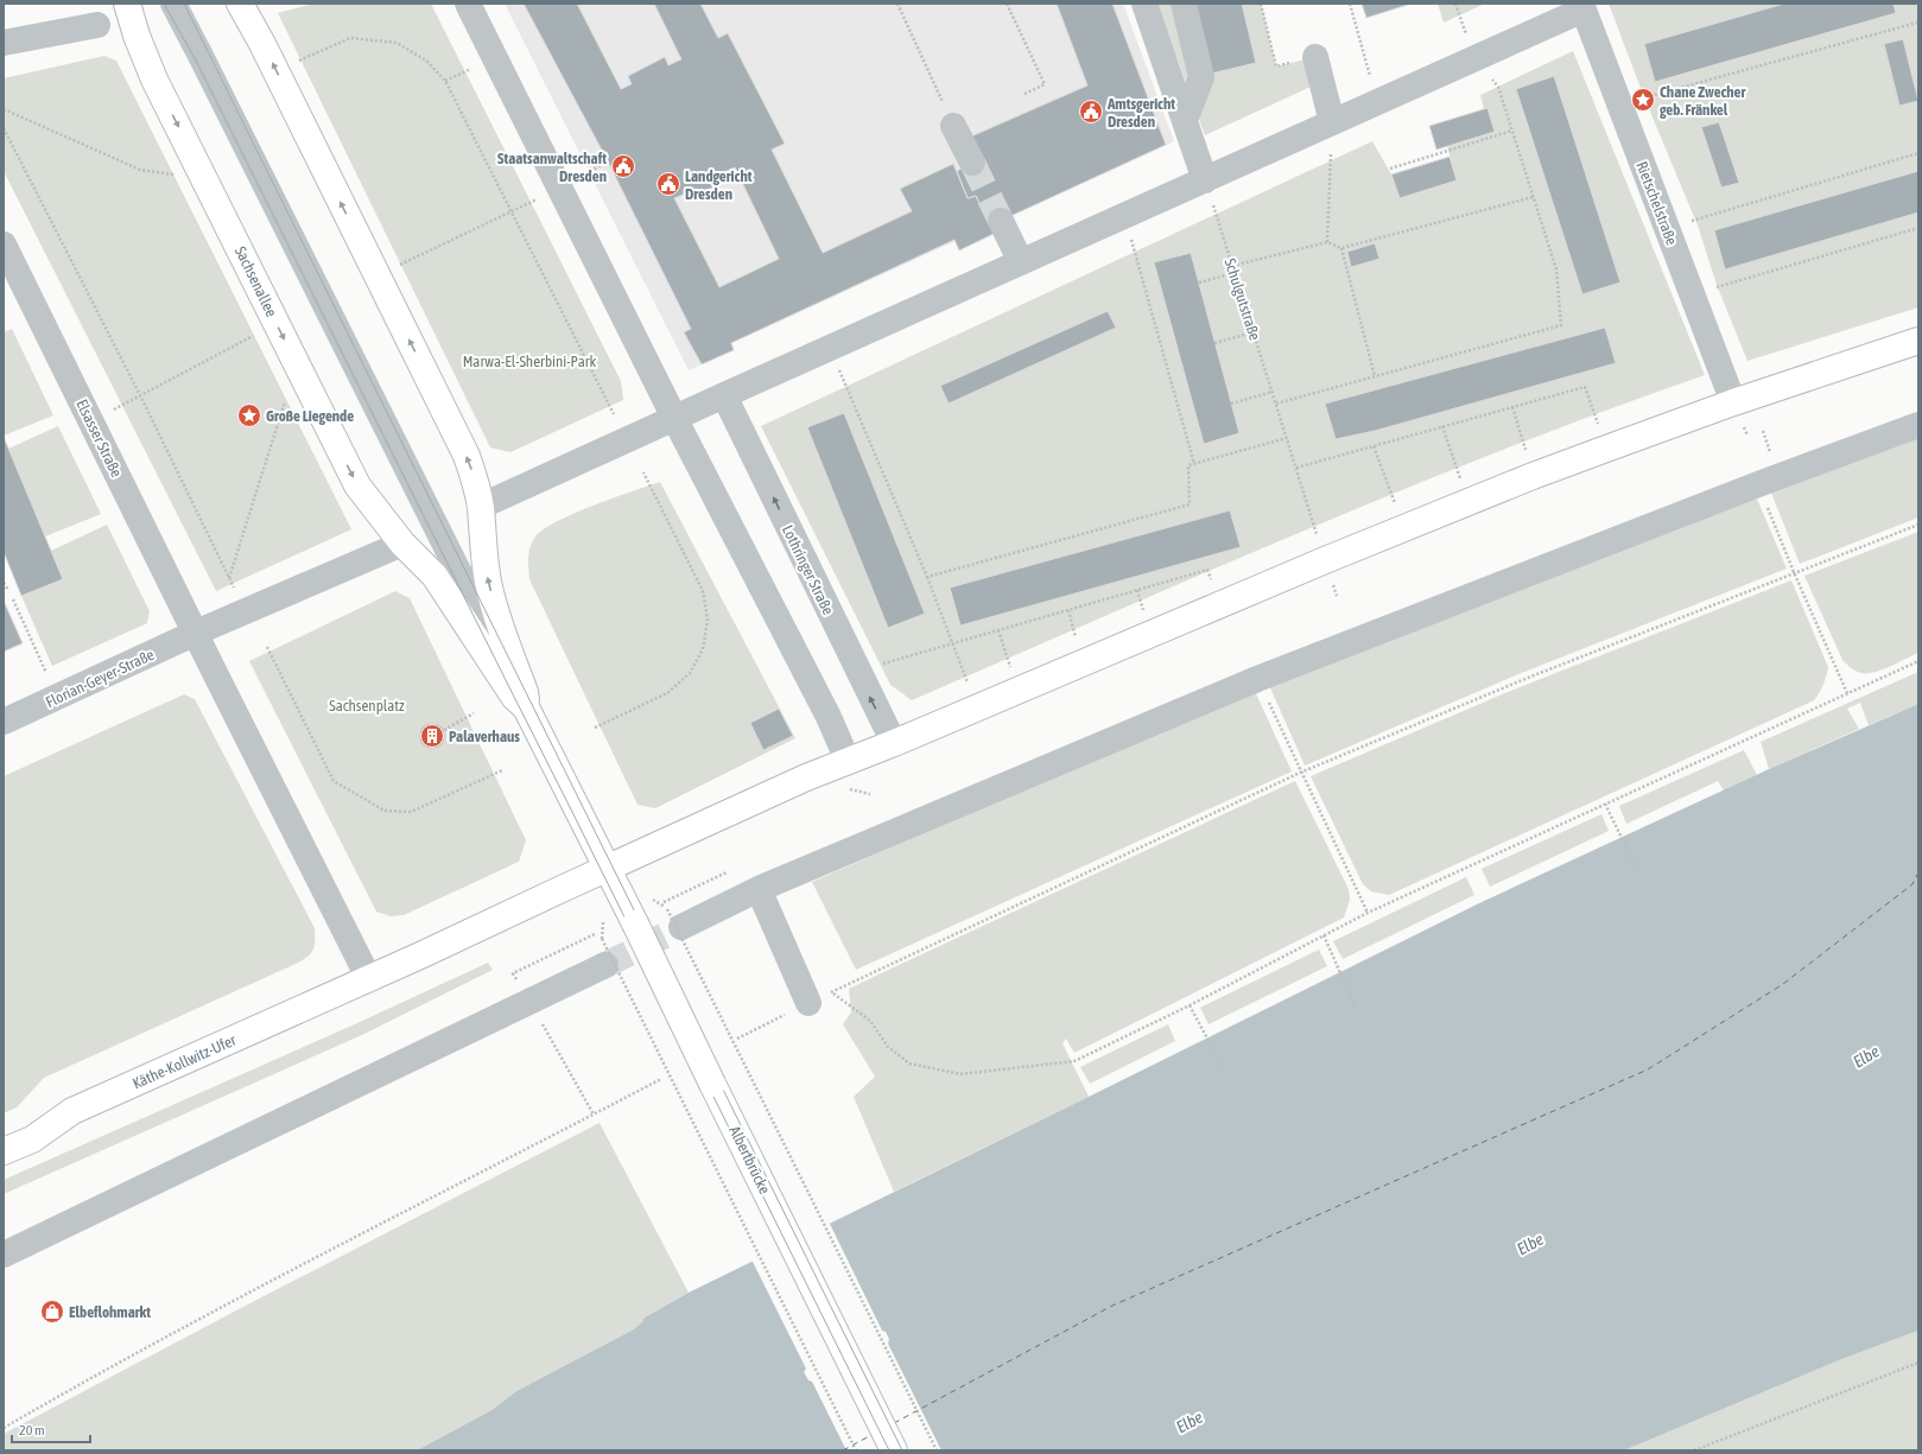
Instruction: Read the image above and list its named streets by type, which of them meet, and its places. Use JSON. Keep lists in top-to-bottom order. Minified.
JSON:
{"streets":{"main road":["Sachsenallee","Käthe-Kollwitz-Ufer","Albertbrücke"],"street":["Rietschelstraße","Elsasser Straße","Lothringer Straße","Florian-Geyer-Straße"],"path":["Schulgutstraße"]},"crossings":[["Elsasser Straße","Florian-Geyer-Straße"]],"water":["Elbe"],"parks":["Marwa-El-Sherbini-Park","Sachsenplatz"],"places":{"place":["Chane Zwecher geb. Fränkel","Große Liegende"],"public building":["Amtsgericht Dresden","Staatsanwaltschaft Dresden","Landgericht Dresden"],"building":["Palaverhaus"],"shop":["Elbeflohmarkt"]},"scale_bar":"20 m"}
